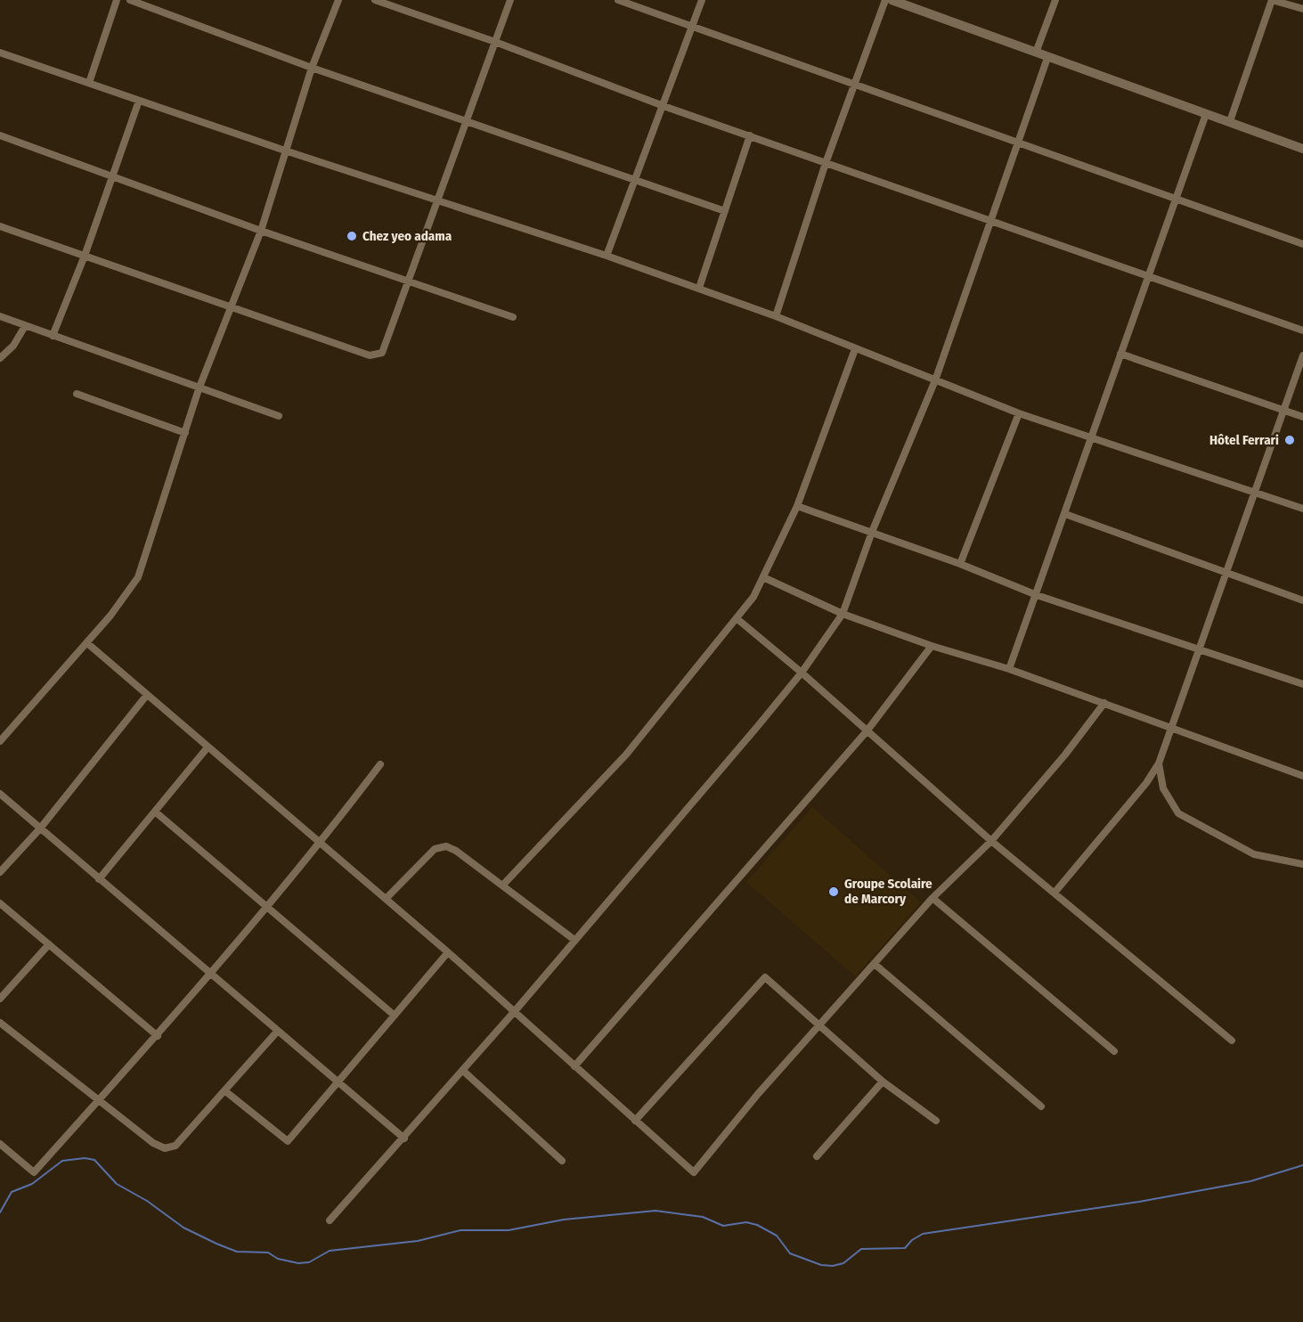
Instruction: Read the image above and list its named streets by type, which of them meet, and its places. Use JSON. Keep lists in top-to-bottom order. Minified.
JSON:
{"places":["Chez yeo adama","Hôtel Ferrari","Groupe Scolaire de Marcory"]}
